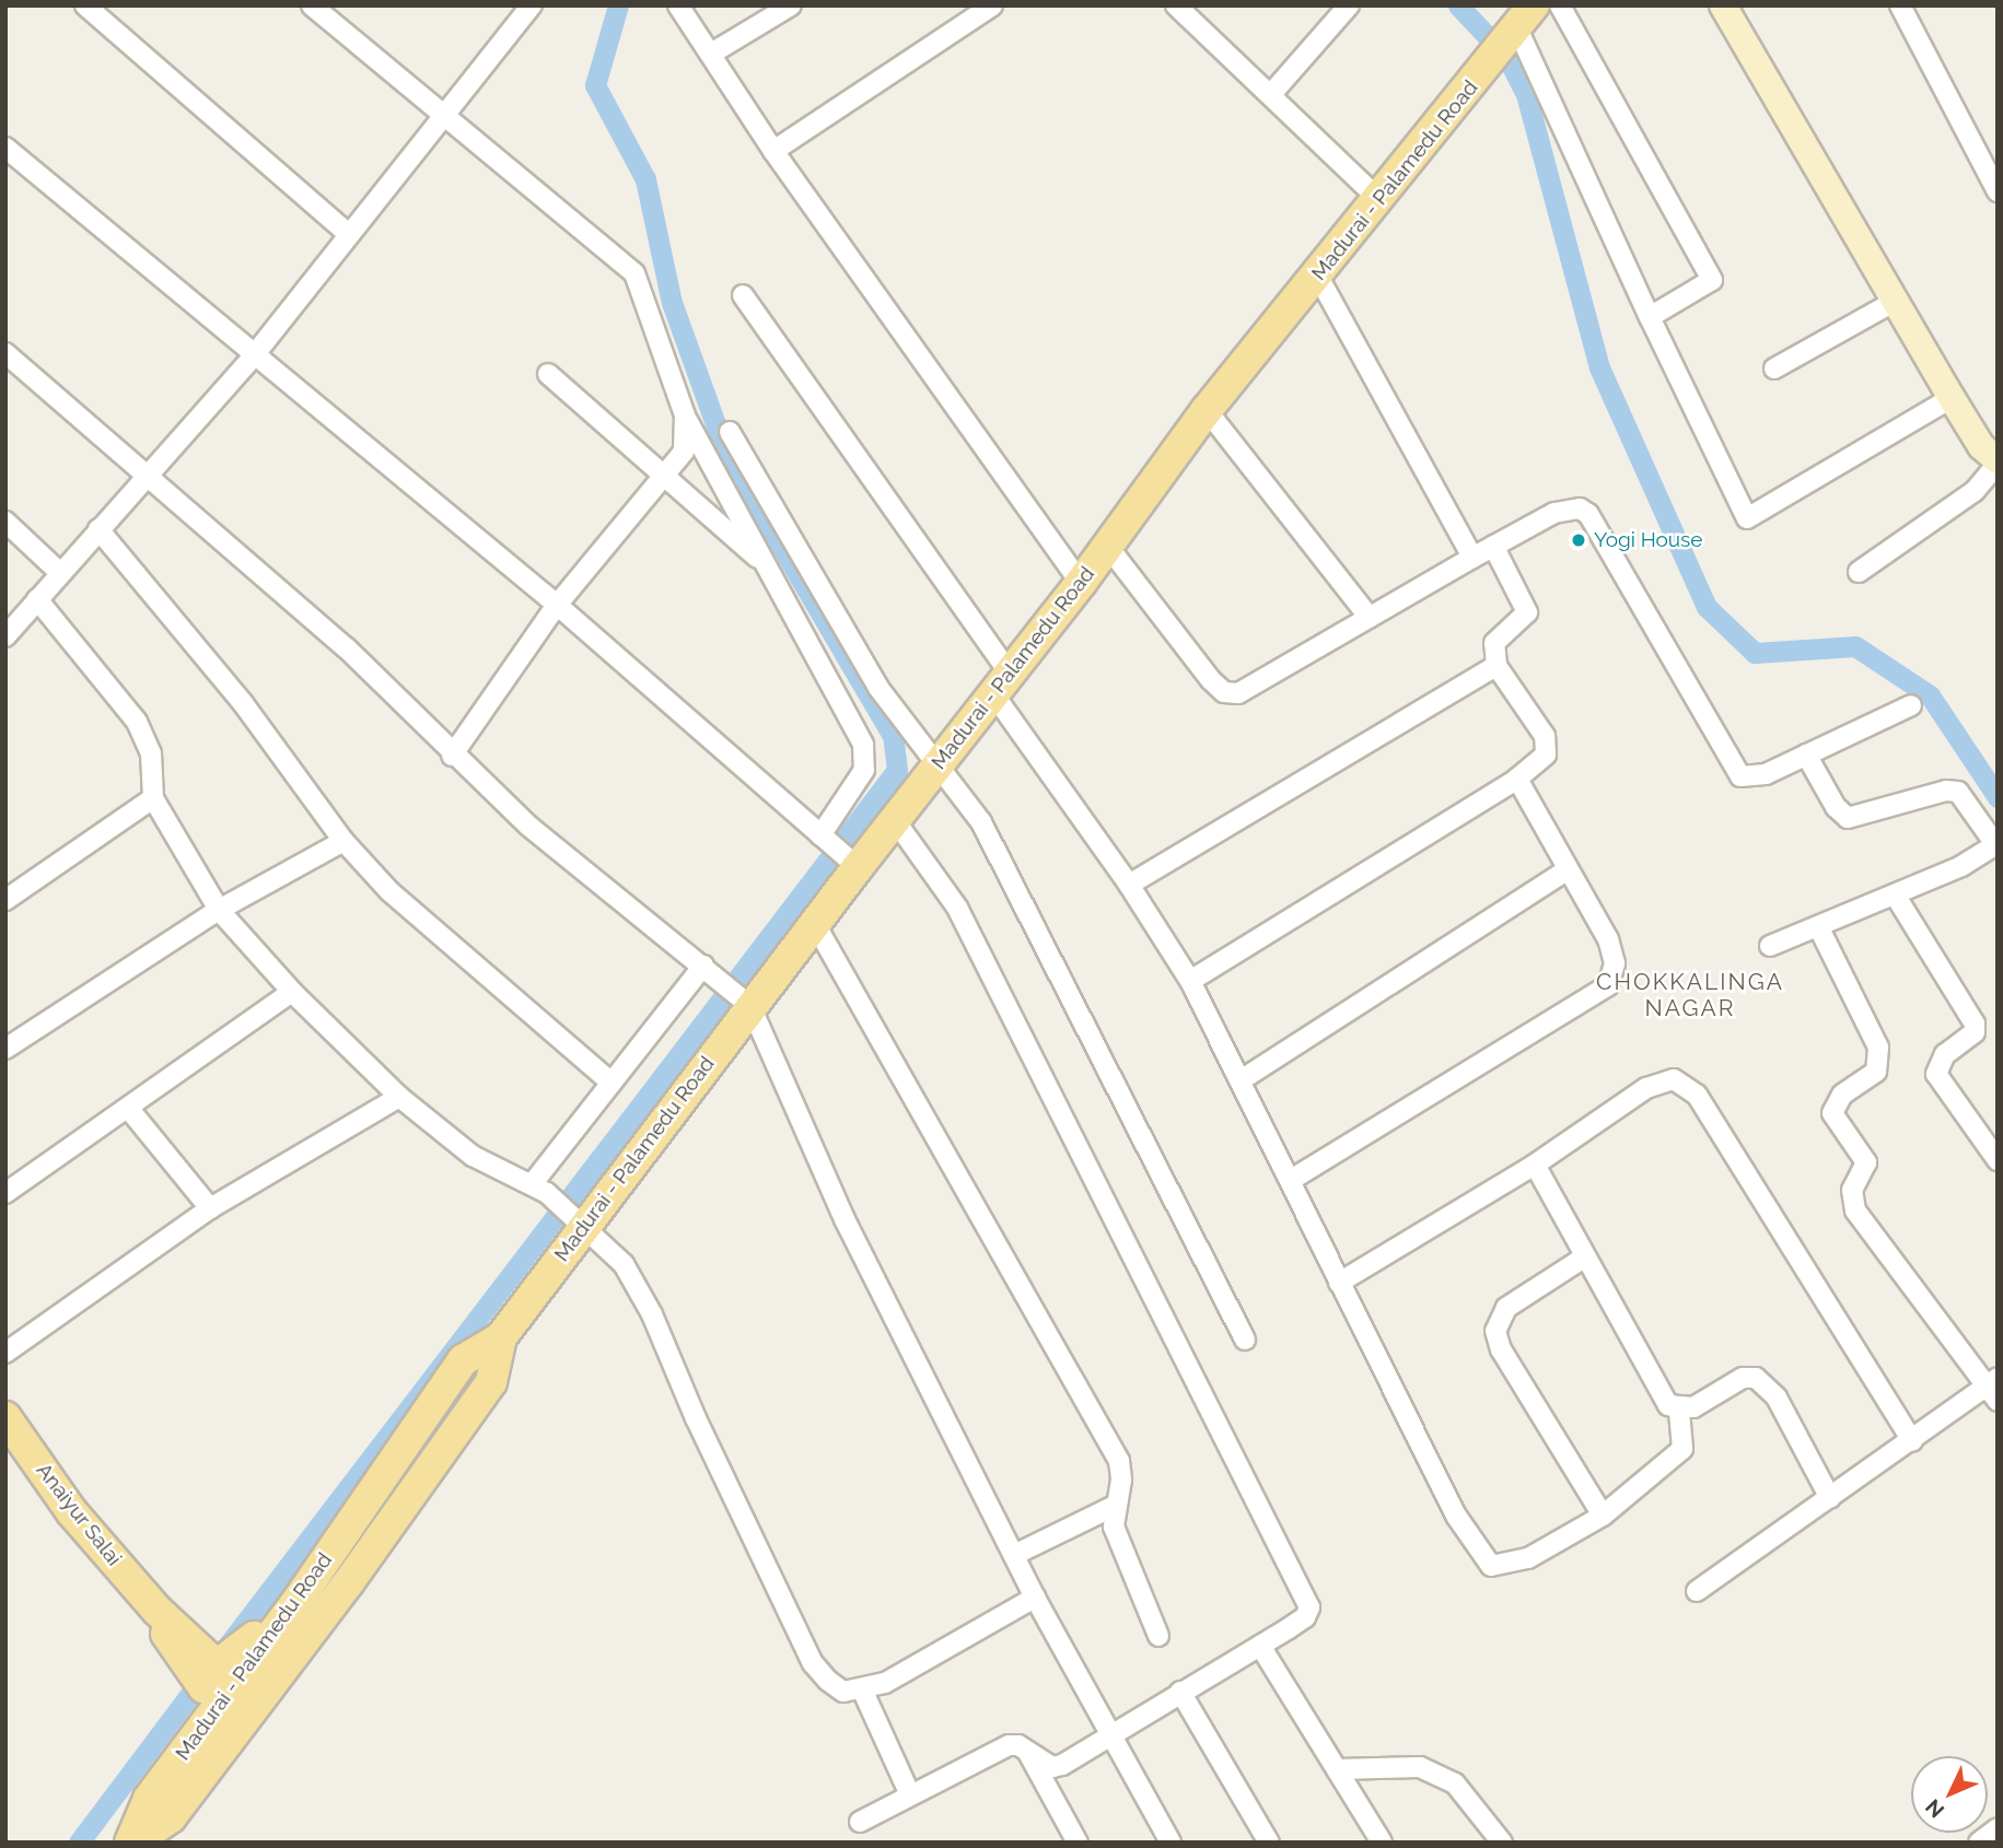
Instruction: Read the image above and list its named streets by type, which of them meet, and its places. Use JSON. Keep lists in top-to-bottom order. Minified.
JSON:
{"streets":{"main road":["Madurai - Palamedu Road","Anaiyur Salai"]},"crossings":[["Madurai - Palamedu Road","Anaiyur Salai"]],"districts":["CHOKKALINGA NAGAR"],"places":["Yogi House"],"north":"bottom left"}
